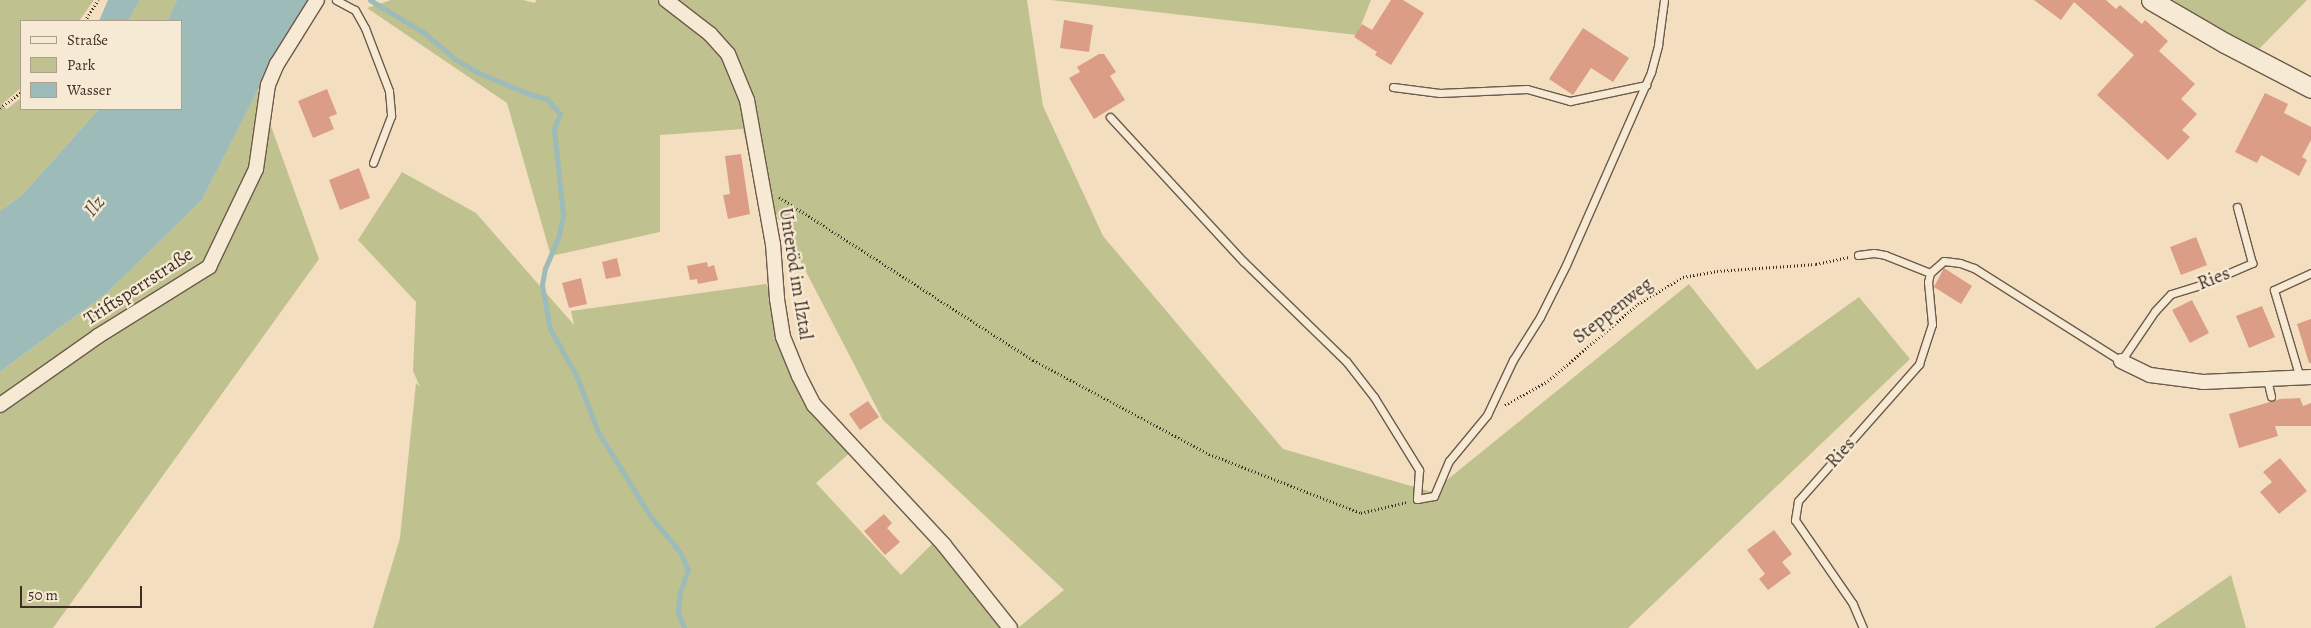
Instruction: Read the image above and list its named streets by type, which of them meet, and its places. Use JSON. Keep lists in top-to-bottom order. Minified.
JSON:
{"streets":{"street":["Unteröd im Ilztal","Triftsperrstraße"],"lane":["Ries"],"path":["Steppenweg"]},"water":["Ilz"],"legend":["Straße","Park","Wasser"],"scale_bar":"50 m"}
